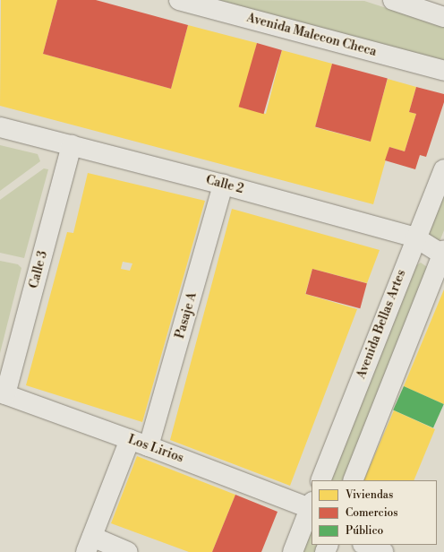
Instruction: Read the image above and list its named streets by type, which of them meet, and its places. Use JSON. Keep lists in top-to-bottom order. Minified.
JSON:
{"streets":{"street":["Avenida Malecon Checa","Calle 2","Calle 3","Pasaje A","Avenida Bellas Artes","Los Lirios"]},"crossings":[["Calle 2","Calle 3"],["Calle 2","Pasaje A"],["Calle 2","Avenida Bellas Artes"],["Calle 3","Los Lirios"],["Pasaje A","Los Lirios"]],"legend":["Viviendas","Comercios","Público"]}
